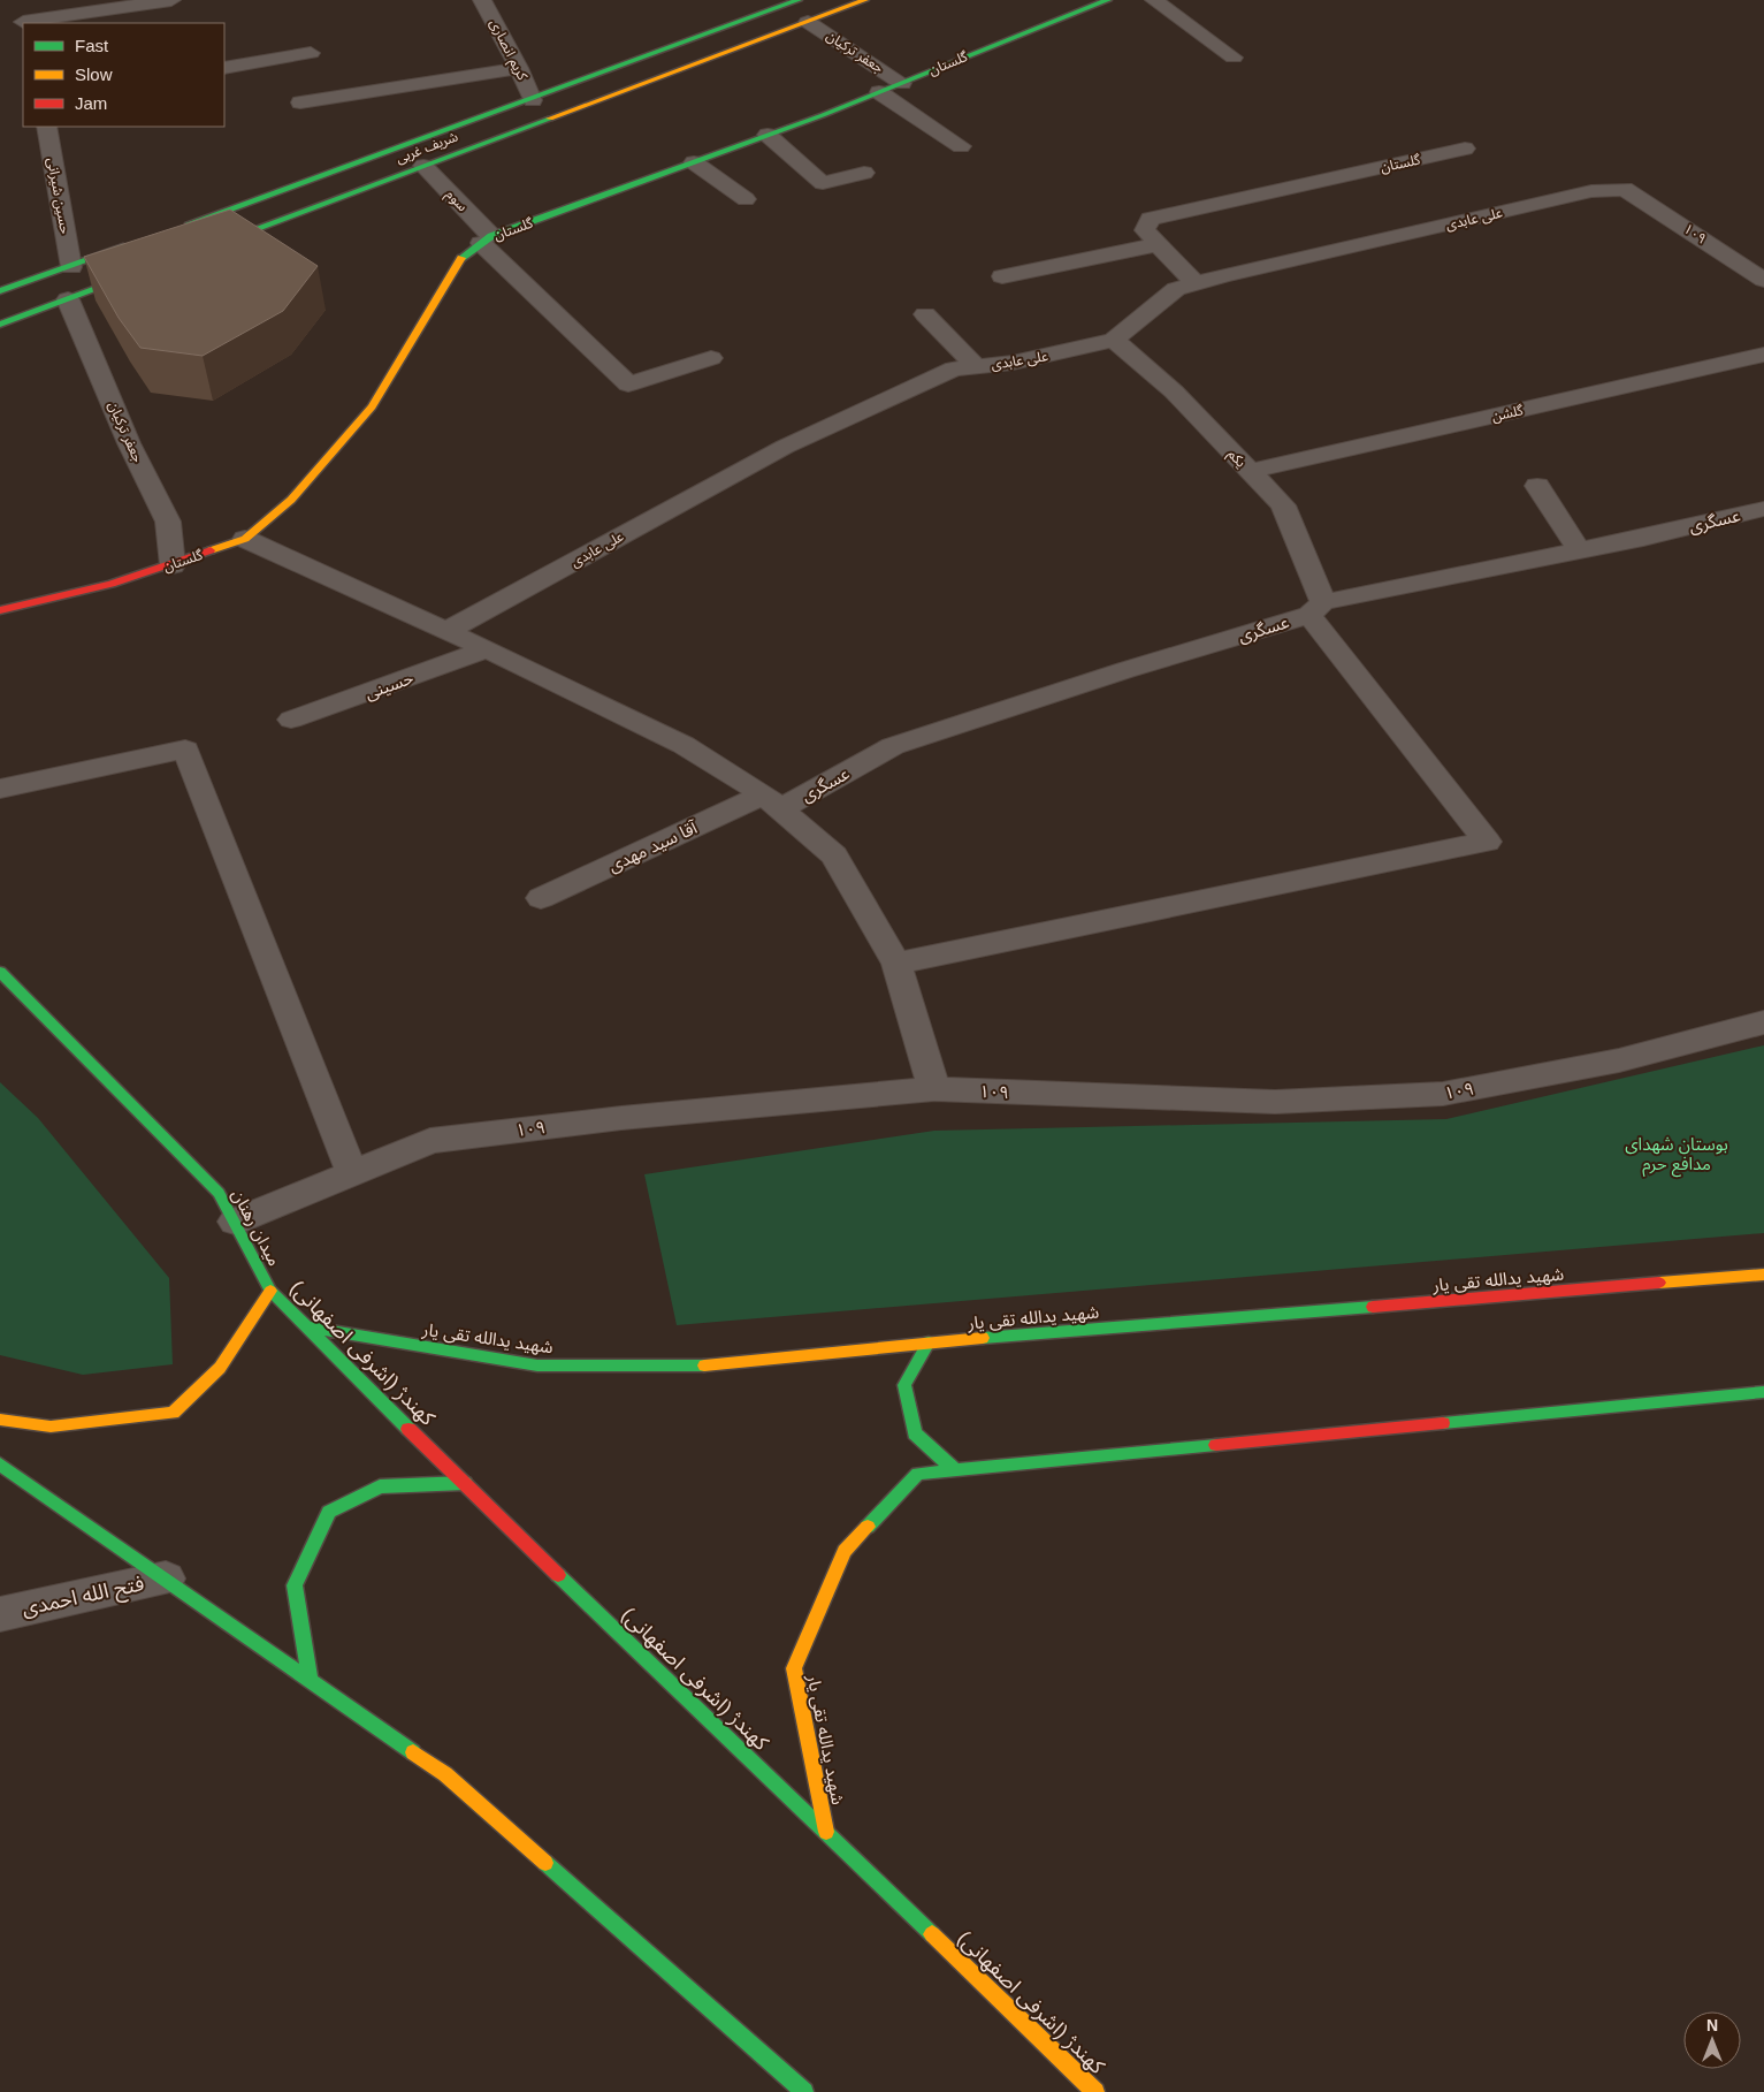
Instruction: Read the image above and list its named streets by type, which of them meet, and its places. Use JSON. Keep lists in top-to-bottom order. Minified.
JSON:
{"streets":{"main road":["گلستان","شریف غربی","میدان رهنان","شهید یدالله تقی یار","کهندژ (اشرفی اصفهانی)"],"street":["کریم انصاری","جعفر ترکیان","حسین شیرانی","سوم","علی عابدی","۱۰۹","گلشن","یکم","عسگری","حسینی","آقا سید مهدی","فتح الله احمدی"]},"crossings":[["کریم انصاری","شریف غربی"],["جعفر ترکیان","گلستان"],["جعفر ترکیان","شریف غربی"],["گلستان","سوم"],["گلستان","علی عابدی"],["شریف غربی","سوم"],["علی عابدی","۱۰۹"],["علی عابدی","یکم"],["۱۰۹","میدان رهنان"],["گلشن","یکم"],["یکم","عسگری"],["عسگری","آقا سید مهدی"],["میدان رهنان","کهندژ (اشرفی اصفهانی)"],["شهید یدالله تقی یار","کهندژ (اشرفی اصفهانی)"]],"parks":["بوستان شهدای مدافع حرم"],"legend":["Fast","Slow","Jam"],"north":"top"}
